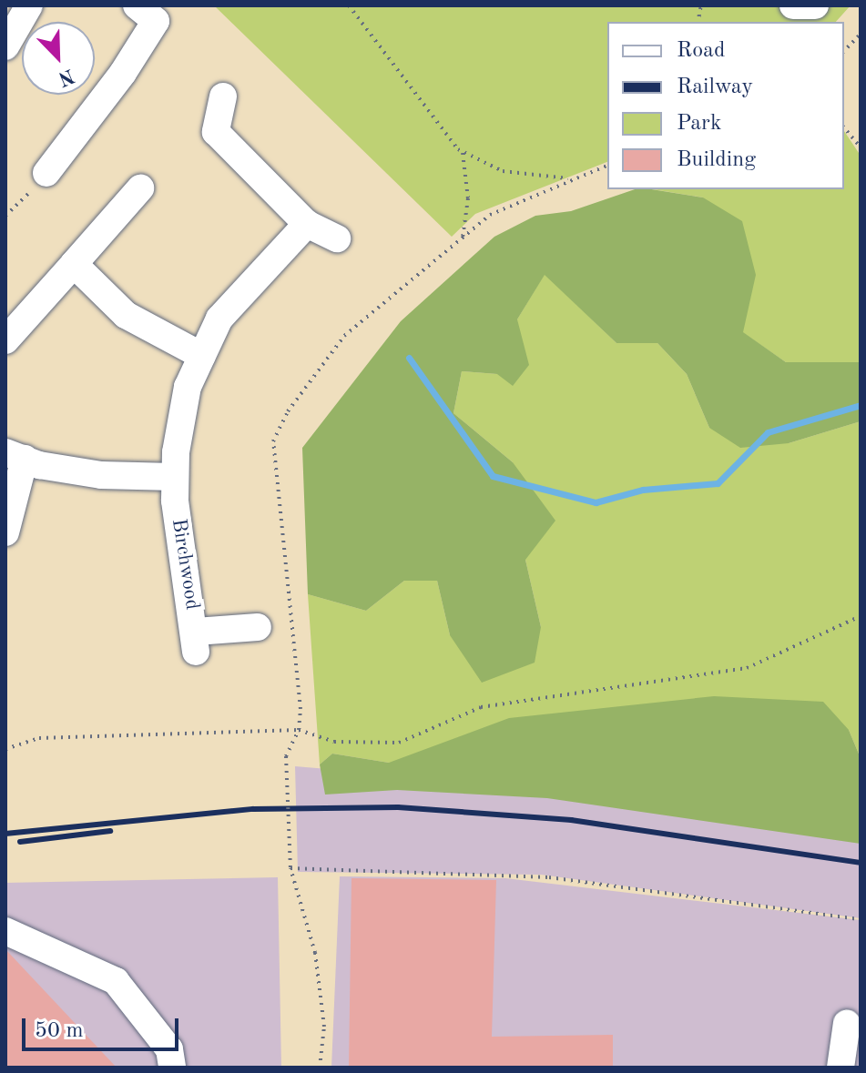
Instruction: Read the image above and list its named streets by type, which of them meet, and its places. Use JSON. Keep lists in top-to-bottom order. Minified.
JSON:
{"streets":{"street":["Birchwood"]},"legend":["Road","Railway","Park","Building"],"scale_bar":"50 m","north":"bottom right"}
